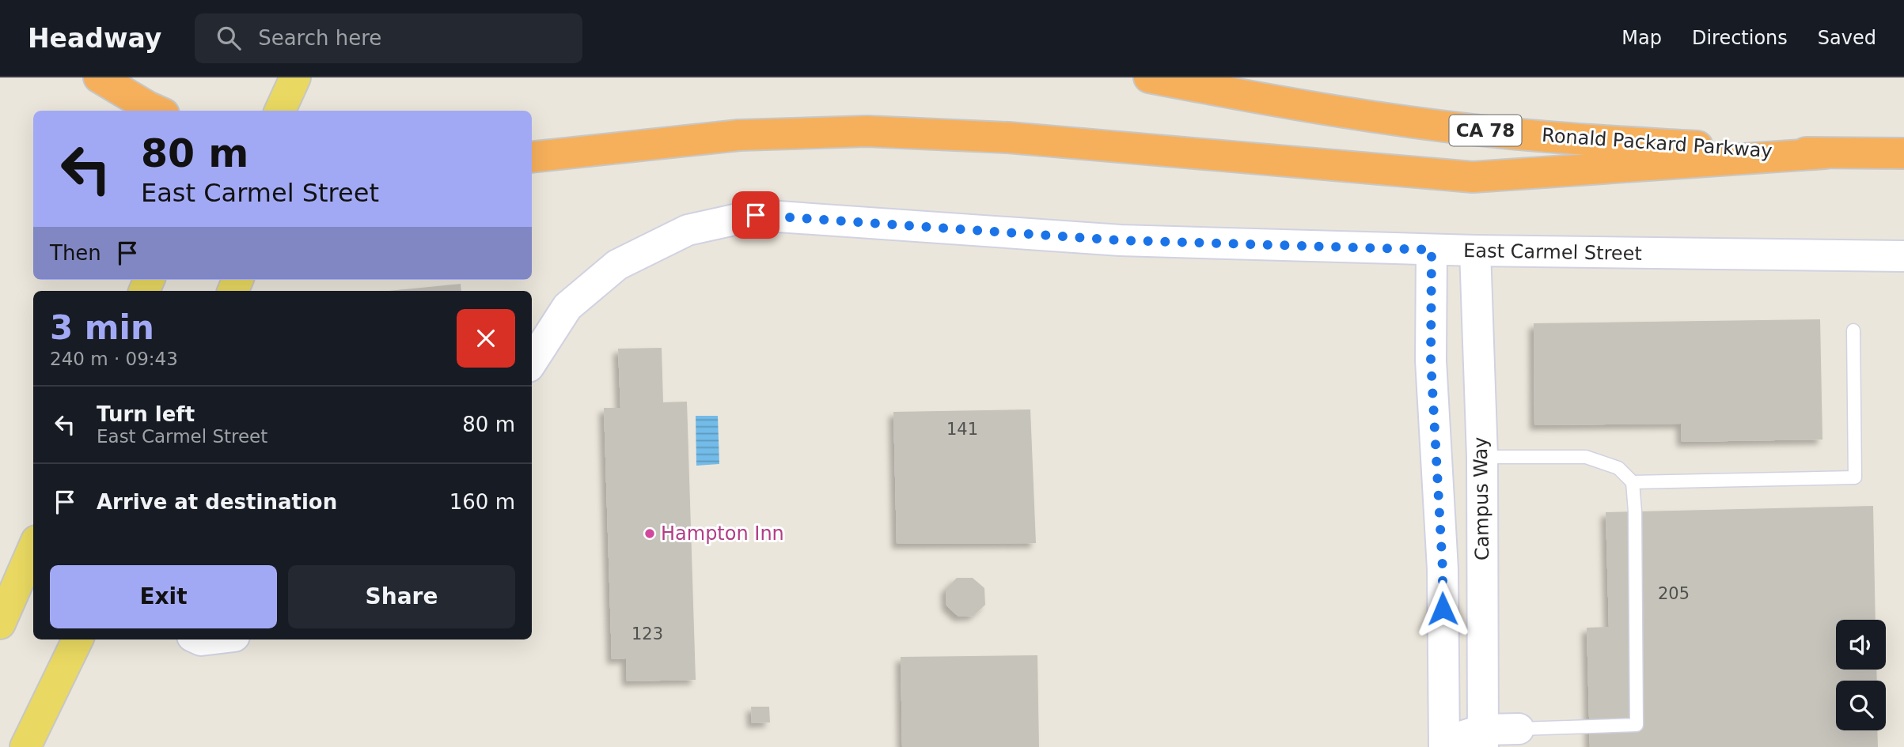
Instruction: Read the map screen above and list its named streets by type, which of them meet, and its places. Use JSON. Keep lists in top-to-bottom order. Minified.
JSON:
{"streets":{"highway":["CA 78","Ronald Packard Parkway"],"street":["East Carmel Street","Campus Way"]},"crossings":[["East Carmel Street","Campus Way"]],"places":["Hampton Inn"],"house_numbers":["141","205","123"],"page":{"header":"Headway","search":"Search here","nav":["Map","Directions","Saved"],"turn":["80 m","East Carmel Street"],"then":"Then","heading":["3 min","240 m · 09:43"],"list":[{"name":"Turn left","note":"East Carmel Street","value":"80 m"},{"name":"Arrive at destination","value":"160 m"}],"buttons":["Exit","Share"]}}
